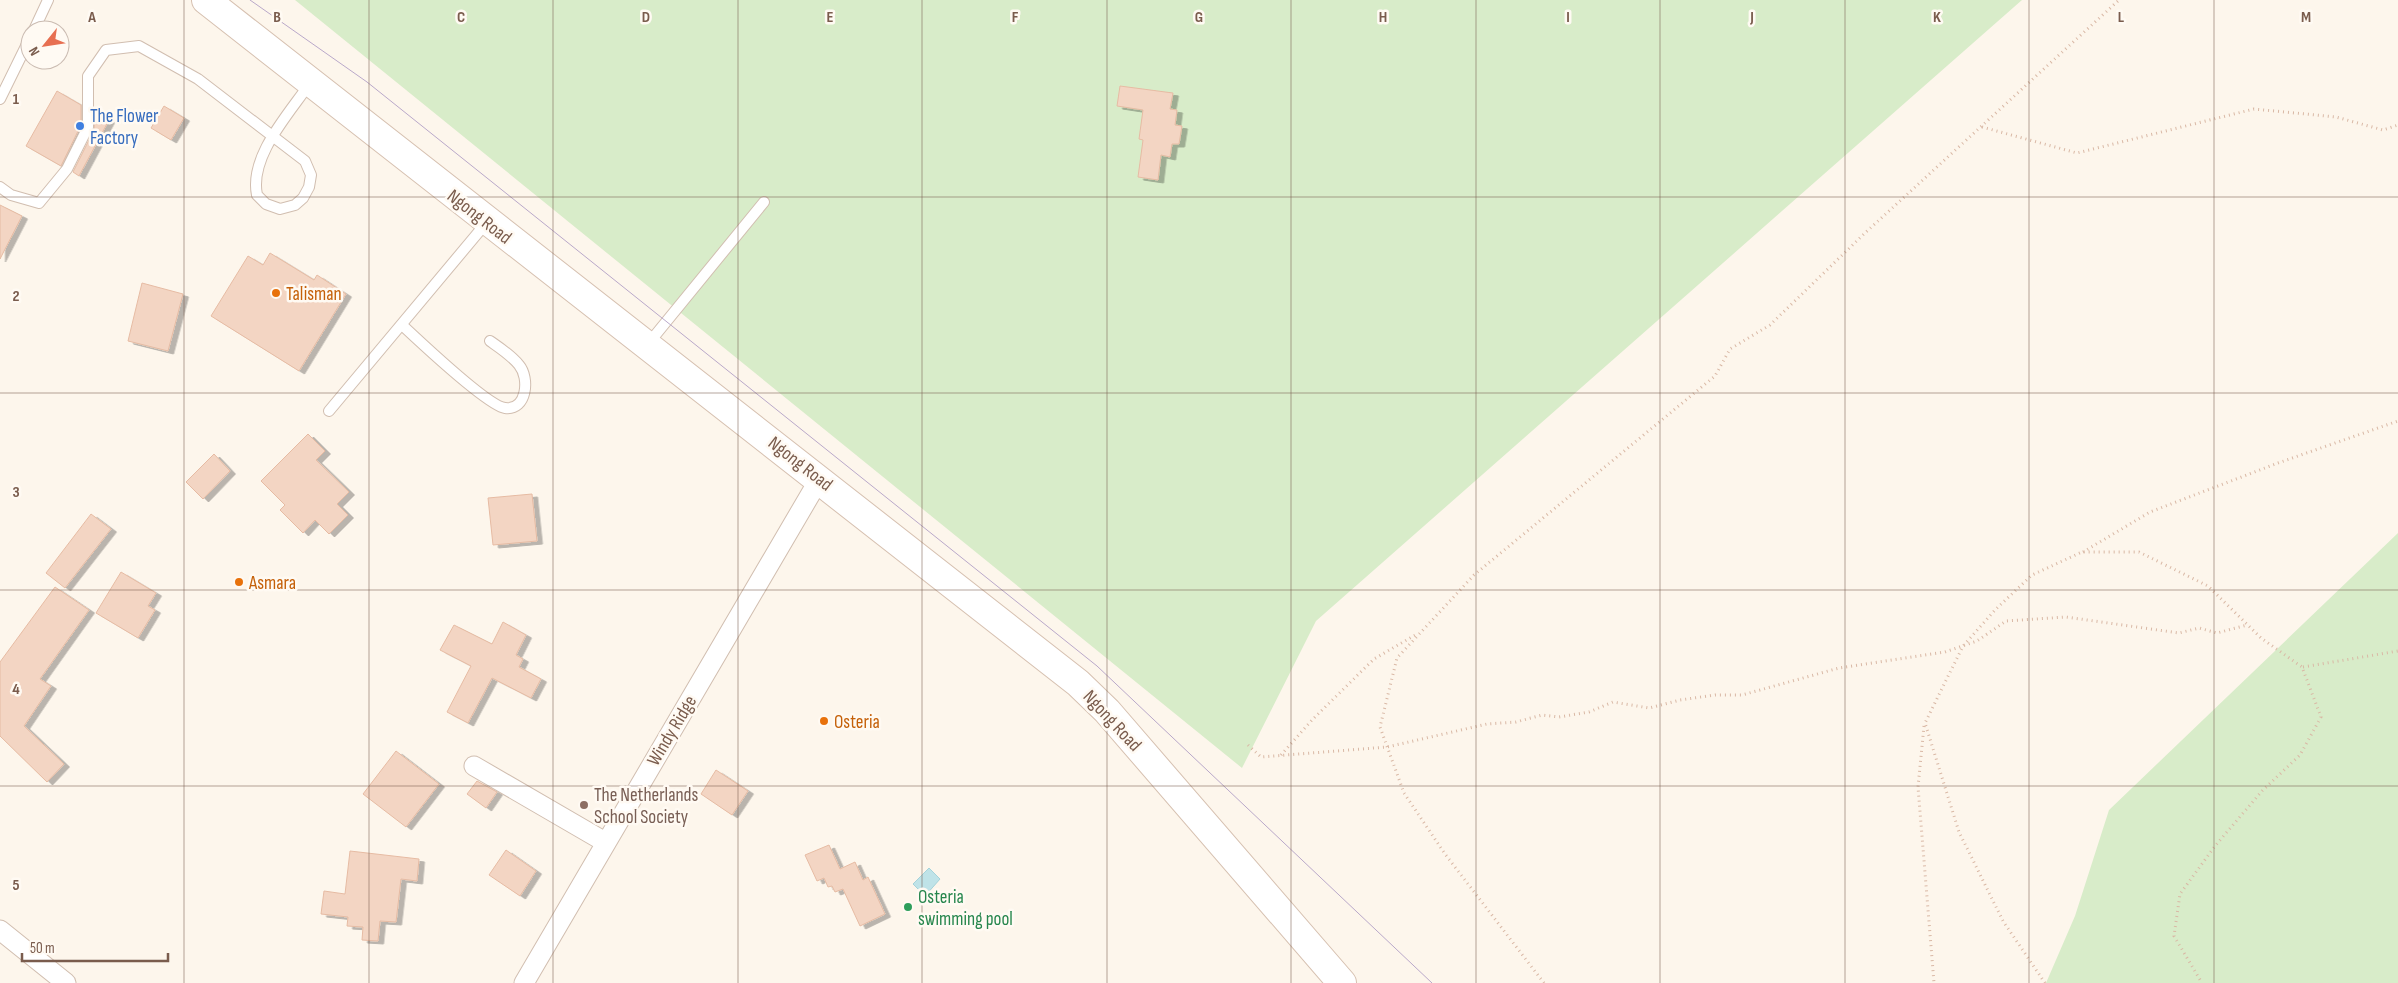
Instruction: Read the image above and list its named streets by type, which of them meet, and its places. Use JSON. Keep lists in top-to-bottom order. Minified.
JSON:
{"streets":{"main road":["Ngong Road"],"street":["Windy Ridge"]},"crossings":[["Ngong Road","Windy Ridge"]],"places":["The Flower Factory","Talisman","Asmara","Osteria","The Netherlands School Society","Osteria swimming pool"],"scale_bar":"50 m","north":"bottom left","grid":{"columns":["A","B","C","D","E","F","G","H","I","J","K","L","M"],"rows":["1","2","3","4","5"]}}
